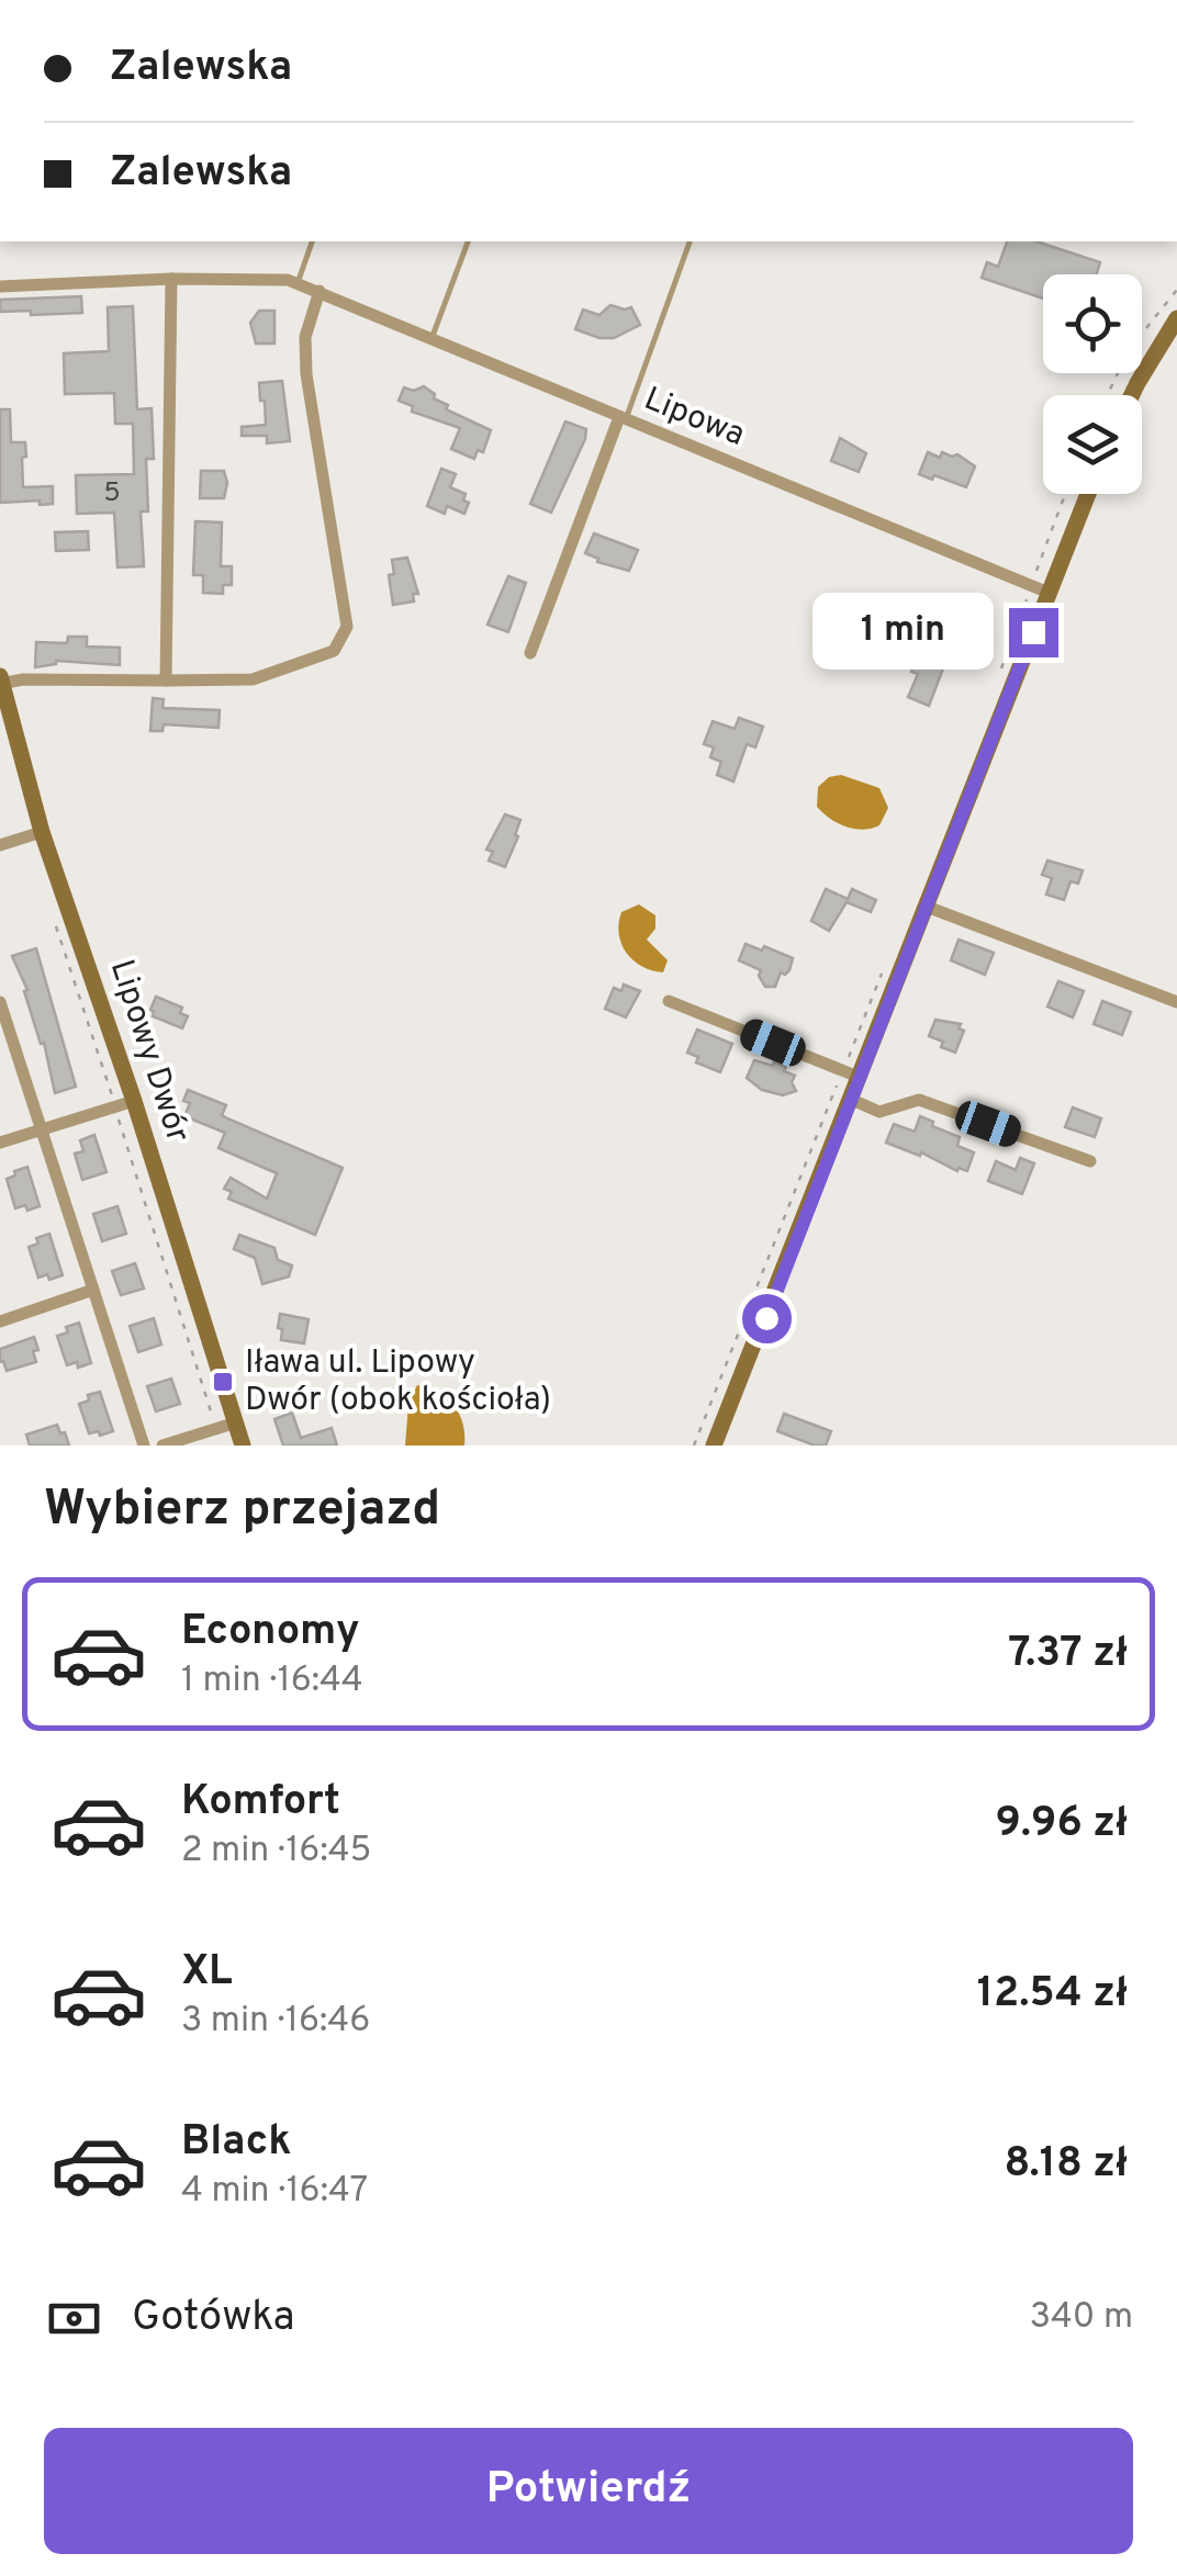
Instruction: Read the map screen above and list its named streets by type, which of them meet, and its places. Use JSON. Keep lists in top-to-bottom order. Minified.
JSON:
{"streets":{"street":["Lipowa","Lipowy Dwór"]},"places":{"transit":["Iława ul. Lipowy Dwór (obok kościoła)"]},"house_numbers":["5"],"page":{"banner":["Zalewska","Zalewska"],"bubble":"1 min","heading":"Wybierz przejazd","list":[{"name":"Economy","note":"1 min · 16:44","value":"7.37 zł"},{"name":"Komfort","note":"2 min · 16:45","value":"9.96 zł"},{"name":"XL","note":"3 min · 16:46","value":"12.54 zł"},{"name":"Black","note":"4 min · 16:47","value":"8.18 zł"}],"pay":["Gotówka","340 m"],"buttons":"Potwierdź"}}
